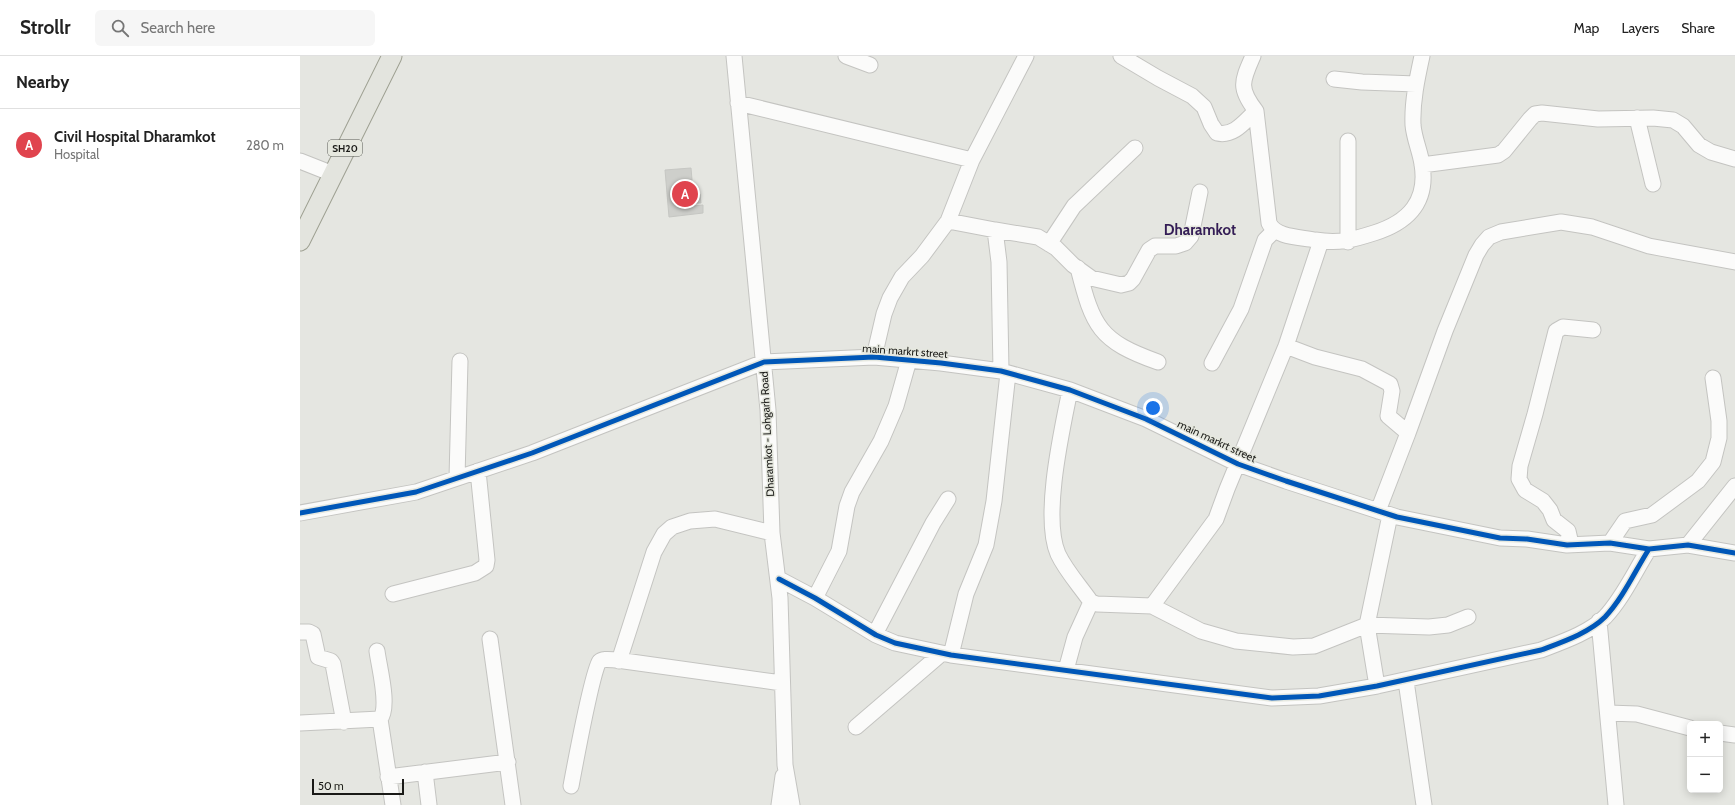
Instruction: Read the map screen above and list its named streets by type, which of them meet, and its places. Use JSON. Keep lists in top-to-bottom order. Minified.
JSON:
{"streets":{"main road":["SH20"],"street":["main markrt street","Dharamkot - Lohgarh Road"]},"crossings":[["main markrt street","Dharamkot - Lohgarh Road"]],"districts":["Dharamkot"],"scale_bar":"50 m","page":{"header":"Strollr","search":"Search here","nav":["Map","Layers","Share"],"heading":"Nearby","list":[{"mark":"A","name":"Civil Hospital Dharamkot","note":"Hospital","value":"280 m"}],"pins":"A","map_buttons":["+","−"],"scale":"50 m"}}
